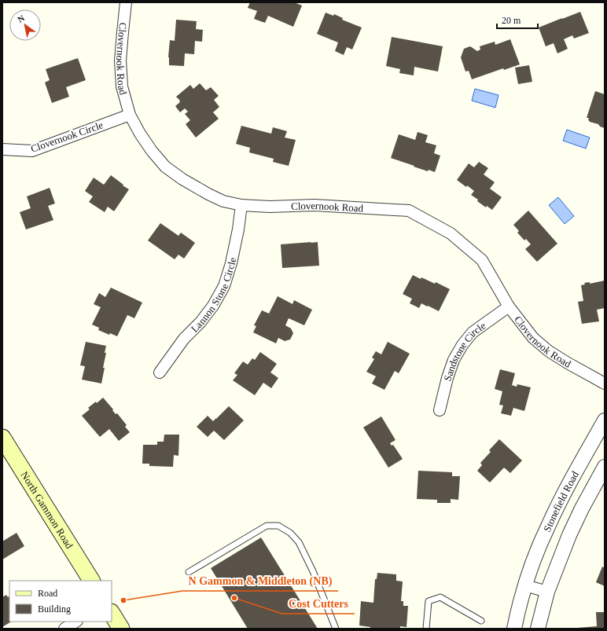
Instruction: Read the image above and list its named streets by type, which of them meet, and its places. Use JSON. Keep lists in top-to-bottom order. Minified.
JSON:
{"streets":{"main road":["North Gammon Road"],"street":["Clovernook Road","Clovernook Circle","Lannon Stone Circle","Sandstone Circle","Stonefield Road"]},"crossings":[["Clovernook Road","Clovernook Circle"],["Clovernook Road","Lannon Stone Circle"],["Clovernook Road","Sandstone Circle"]],"places":["Cost Cutters","N Gammon & Middleton (NB)"],"legend":["Road","Building"],"scale_bar":"20 m","north":"top left"}
